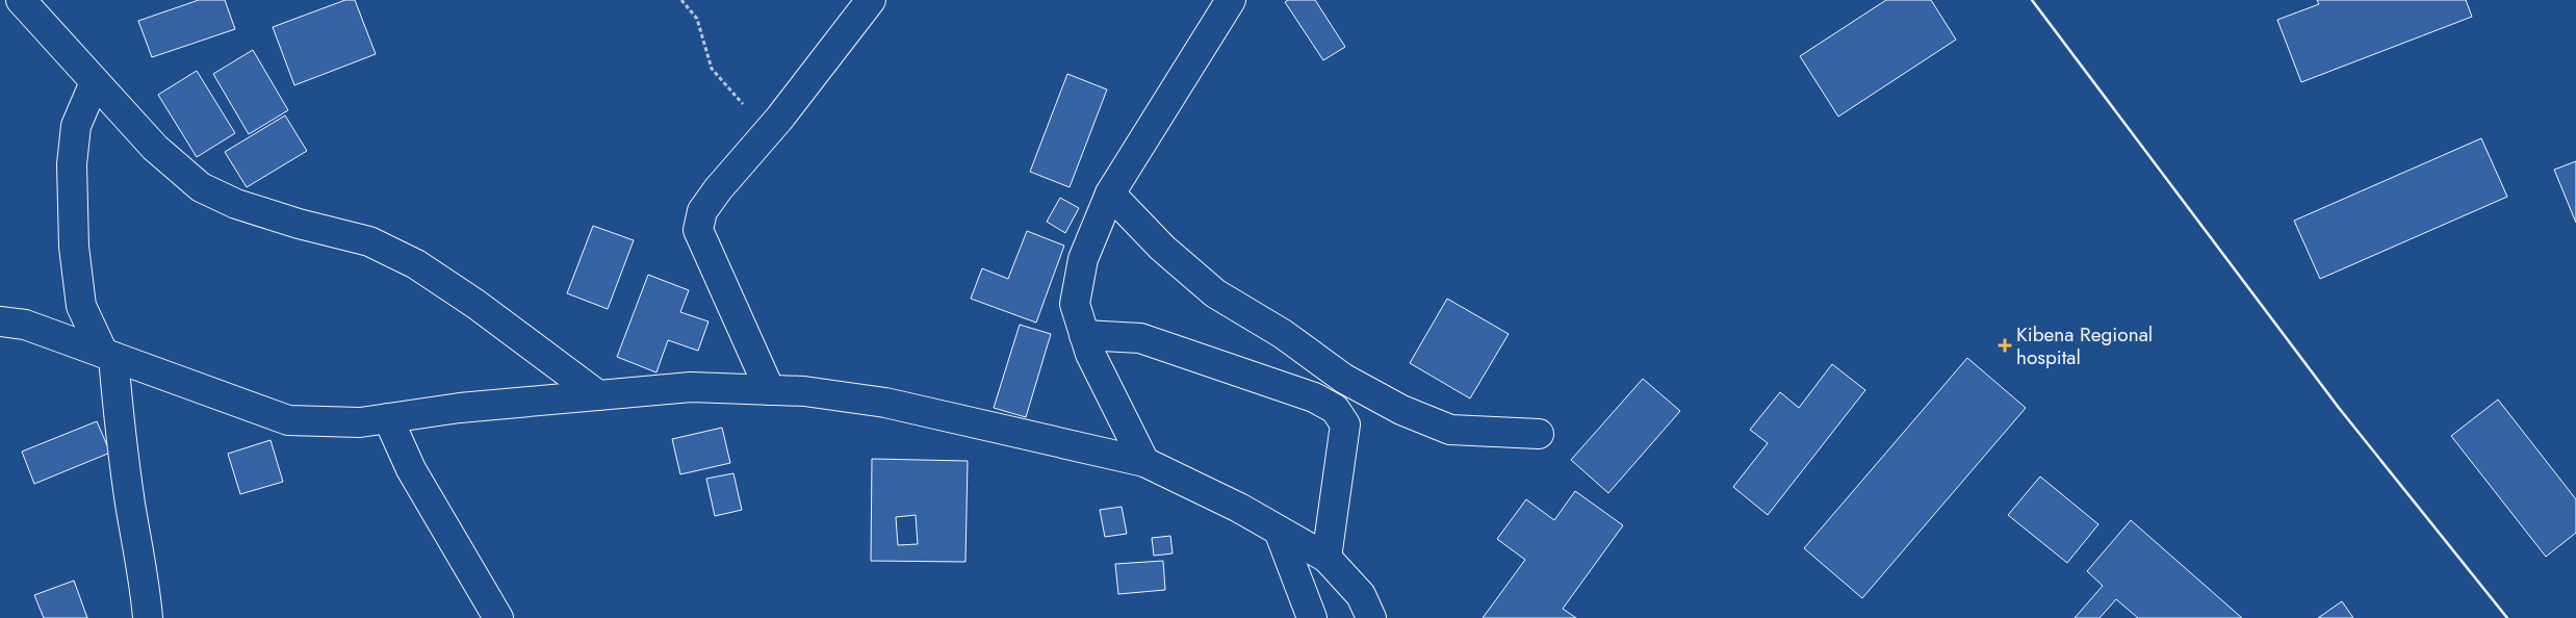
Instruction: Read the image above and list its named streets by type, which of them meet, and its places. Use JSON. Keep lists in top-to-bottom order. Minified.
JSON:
{"places":{"health":["Kibena Regional hospital"]}}
